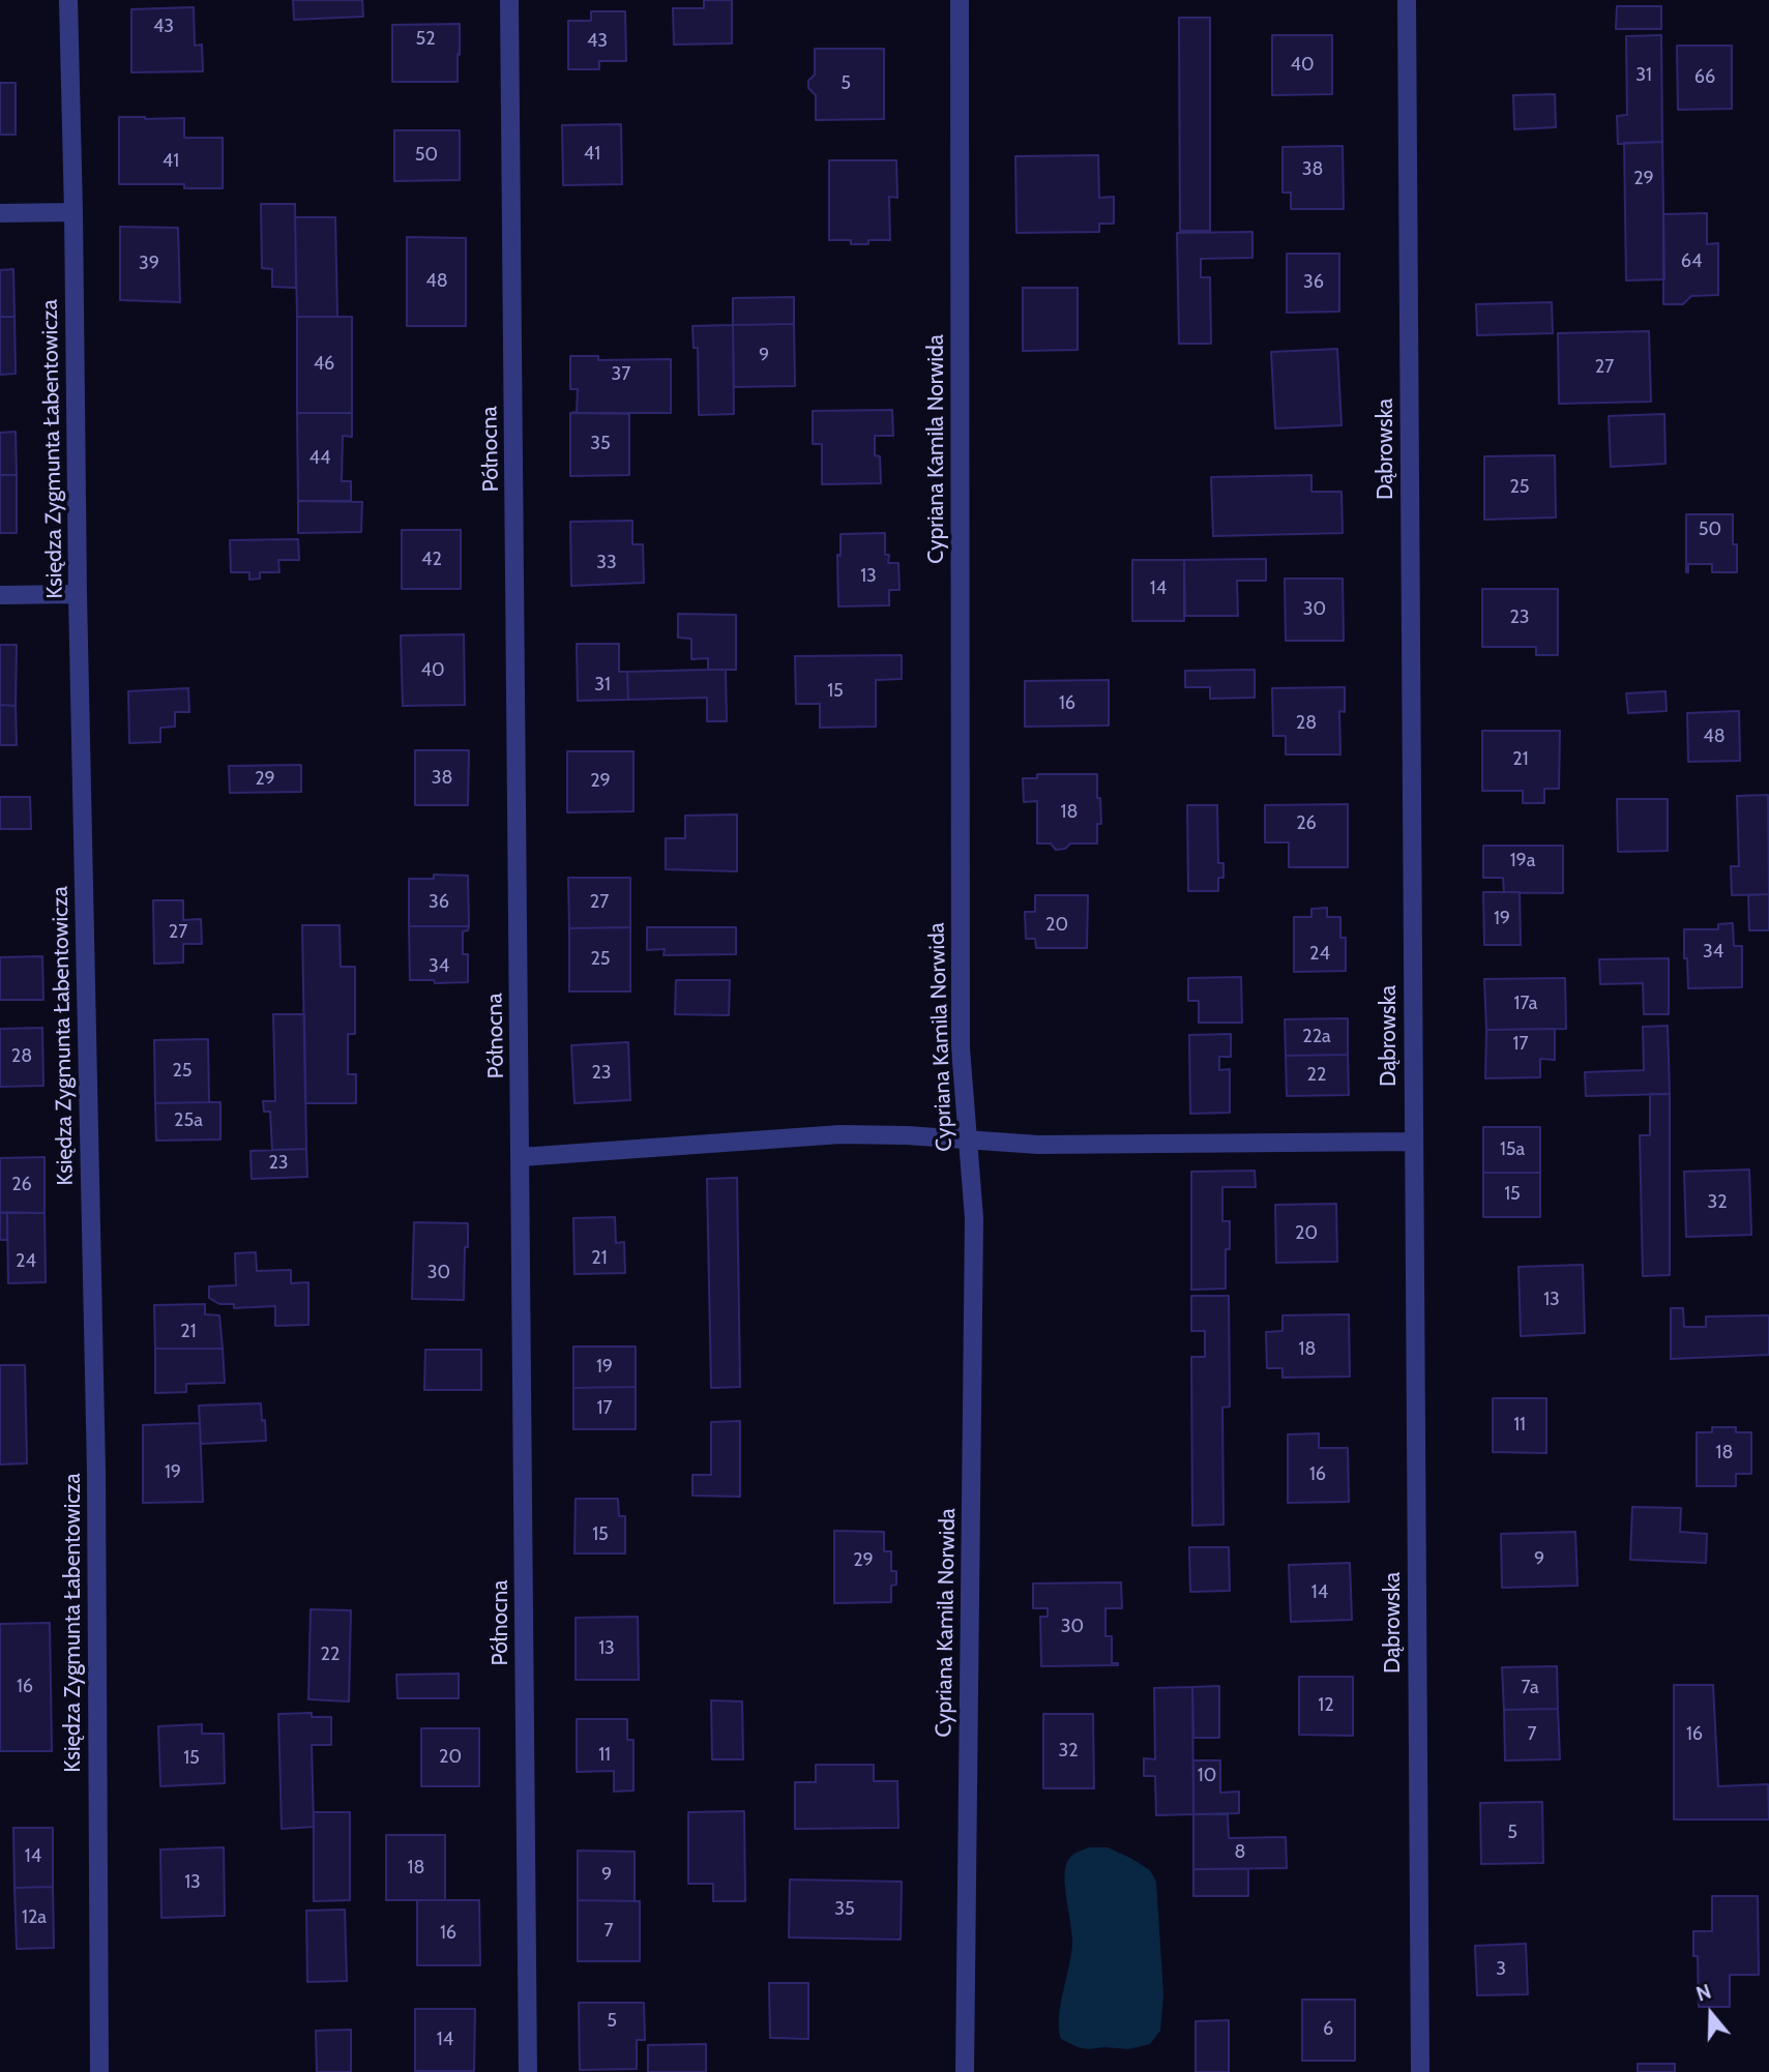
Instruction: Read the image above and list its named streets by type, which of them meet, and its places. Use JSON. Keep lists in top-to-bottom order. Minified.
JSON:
{"streets":{"street":["Księdza Zygmunta Łabentowicza","Północna","Cypriana Kamila Norwida","Dąbrowska"]},"house_numbers":["43","52","43","40","31","66","5","41","50","41","38","29","64","39","48","36","9","46","27","37","35","44","25","50","42","33","13","14","30","23","40","31","15","16","28","48","21","38","29","29","18","26","19a","36","27","19","20","27","34","24","25","34","17a","22a","17","28","25","23","22","25a","15a","23","26","15","32","20","21","24","30","13","21","18","19","17","11","18","19","16","15","9","29","14","30","13","22","16","7a","12","7","16","32","11","20","15","10","5","8","14","18","9","13","35","12a","7","16","3","5","6","14"],"north":"top"}
